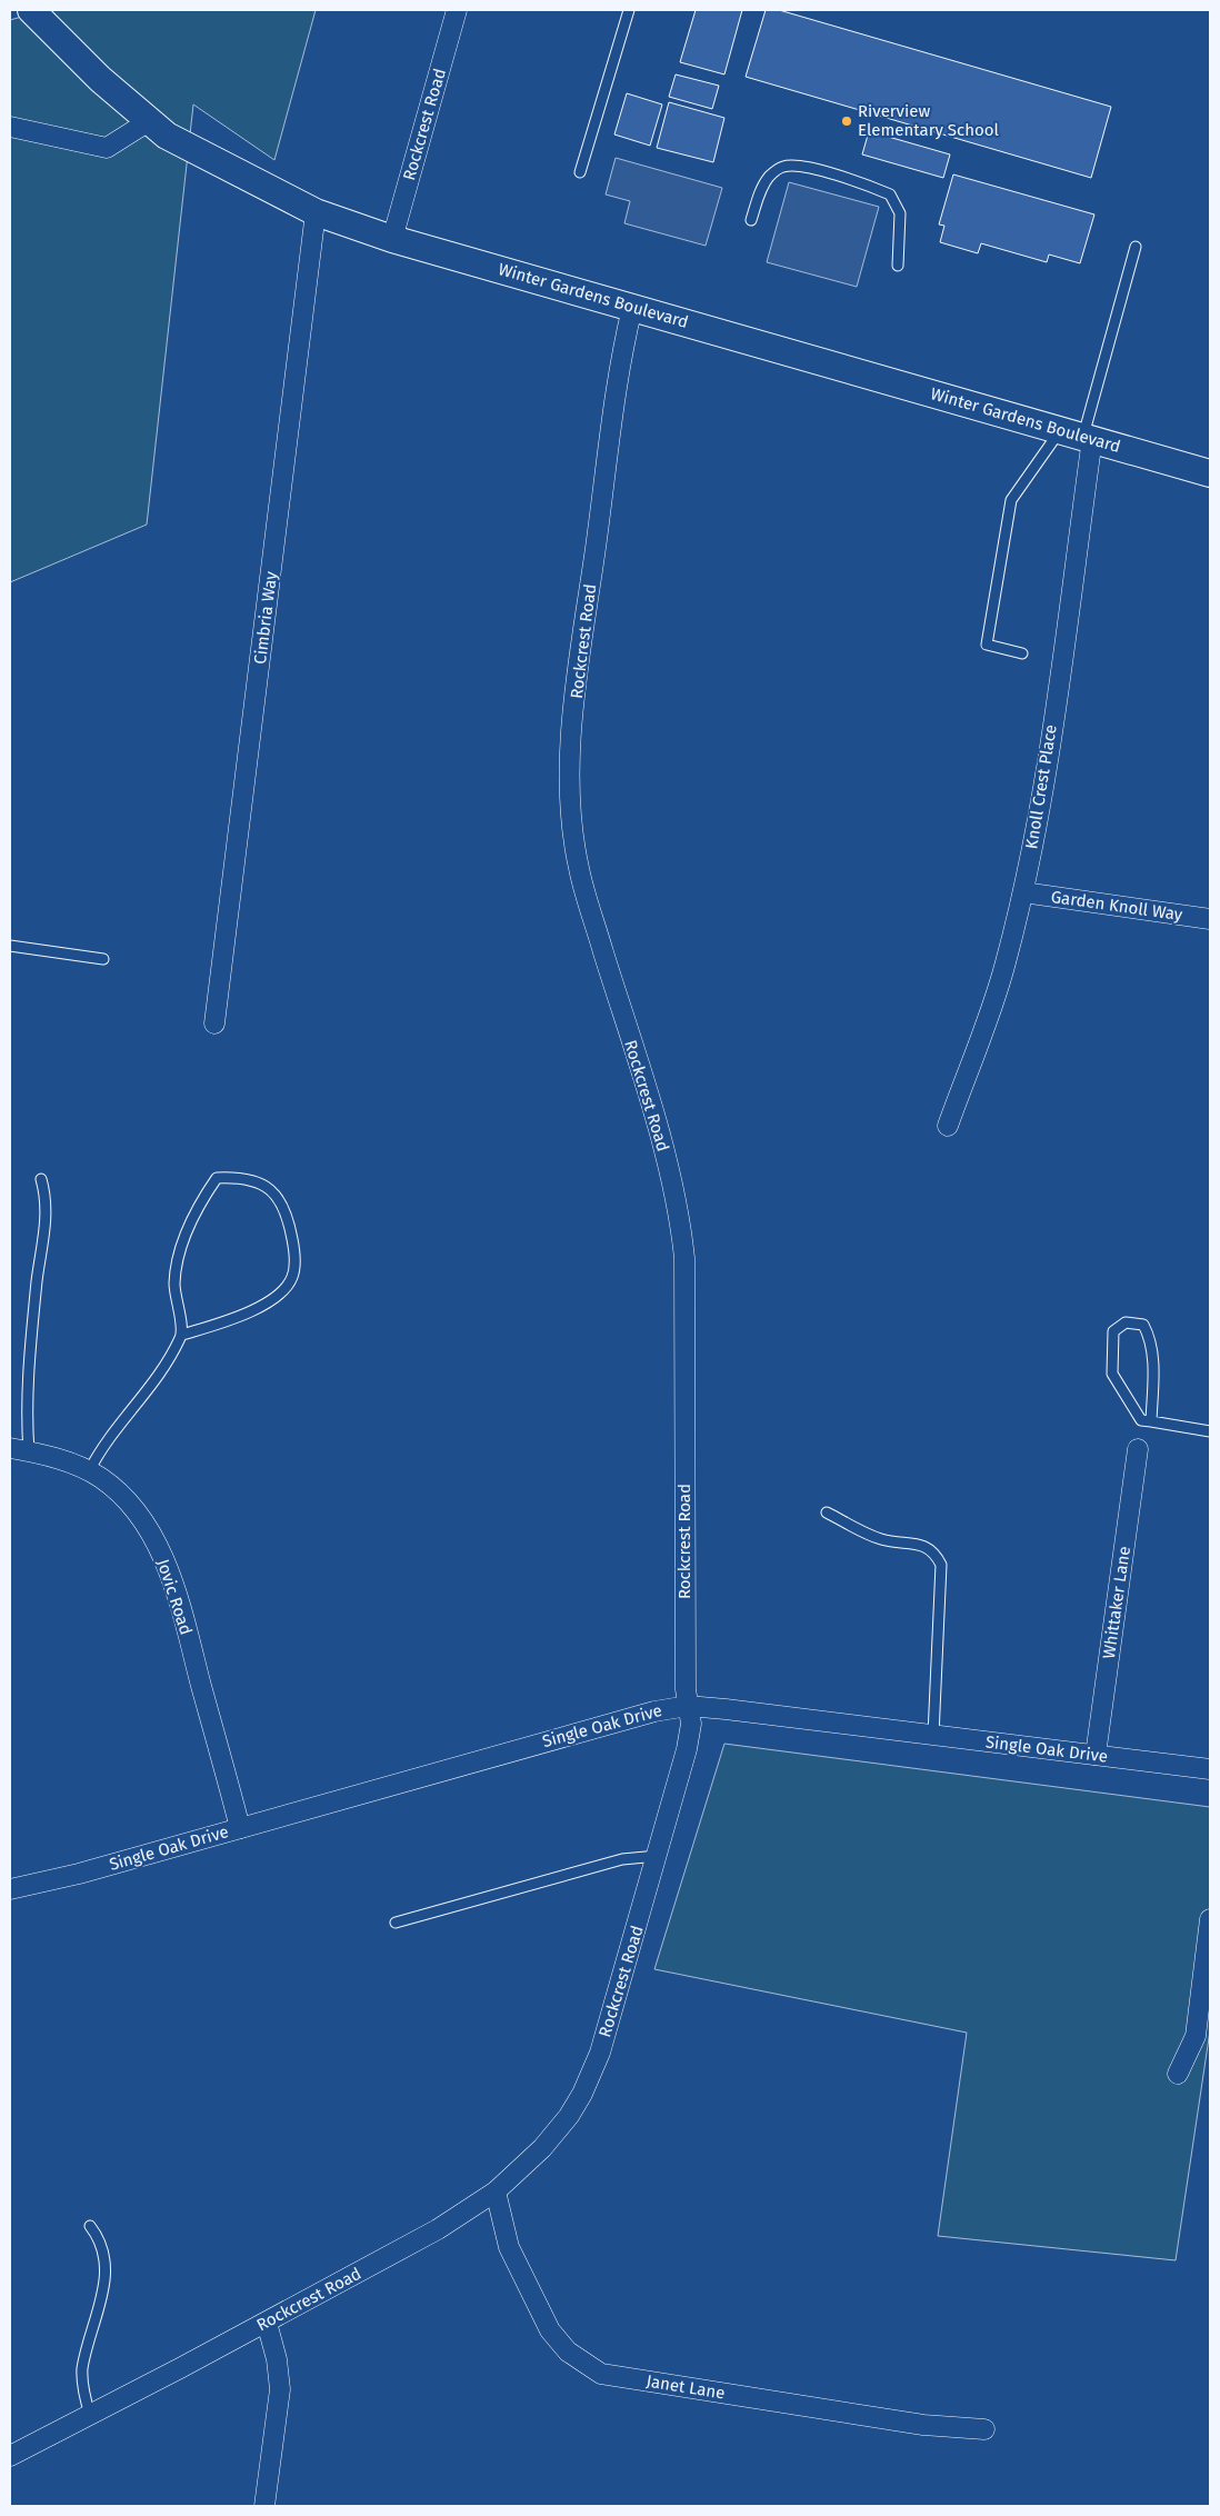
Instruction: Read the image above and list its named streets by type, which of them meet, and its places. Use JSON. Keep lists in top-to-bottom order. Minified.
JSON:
{"streets":{"main road":["Winter Gardens Boulevard"],"street":["Rockcrest Road","Cimbria Way","Knoll Crest Place","Garden Knoll Way","Jovic Road","Whittaker Lane","Single Oak Drive","Janet Lane"]},"crossings":[["Rockcrest Road","Winter Gardens Boulevard"],["Rockcrest Road","Single Oak Drive"],["Rockcrest Road","Janet Lane"],["Winter Gardens Boulevard","Cimbria Way"],["Winter Gardens Boulevard","Knoll Crest Place"],["Knoll Crest Place","Garden Knoll Way"],["Jovic Road","Single Oak Drive"],["Whittaker Lane","Single Oak Drive"]],"places":["Riverview Elementary School"]}
